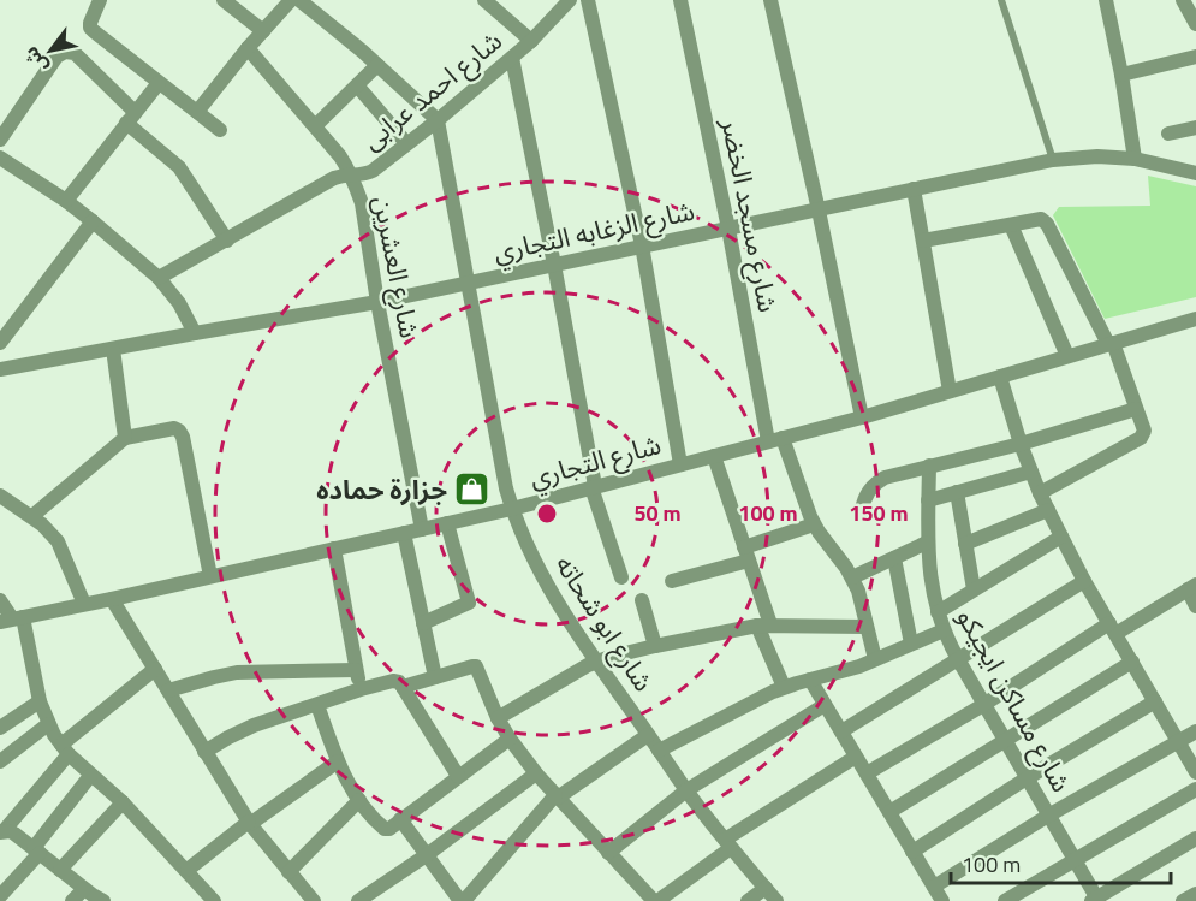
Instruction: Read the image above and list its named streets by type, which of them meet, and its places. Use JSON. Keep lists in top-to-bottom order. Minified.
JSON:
{"streets":{"street":["شارع احمد عرابى","شارع مسجد الخضر","شارع الزغابه التجاري","شارع العشرين","شارع التجاري","شارع ابو شحاته","شارع مساكن ايجيكو"]},"crossings":[["شارع احمد عرابى","شارع العشرين"],["شارع احمد عرابى","شارع ابو شحاته"],["شارع مسجد الخضر","شارع الزغابه التجاري"],["شارع مسجد الخضر","شارع التجاري"],["شارع الزغابه التجاري","شارع العشرين"],["شارع الزغابه التجاري","شارع ابو شحاته"],["شارع العشرين","شارع التجاري"],["شارع التجاري","شارع ابو شحاته"]],"places":{"shop":["جزارة حماده"]},"scale_bar":"100 m","north":"bottom left","rings":["50 m","100 m","150 m"]}
